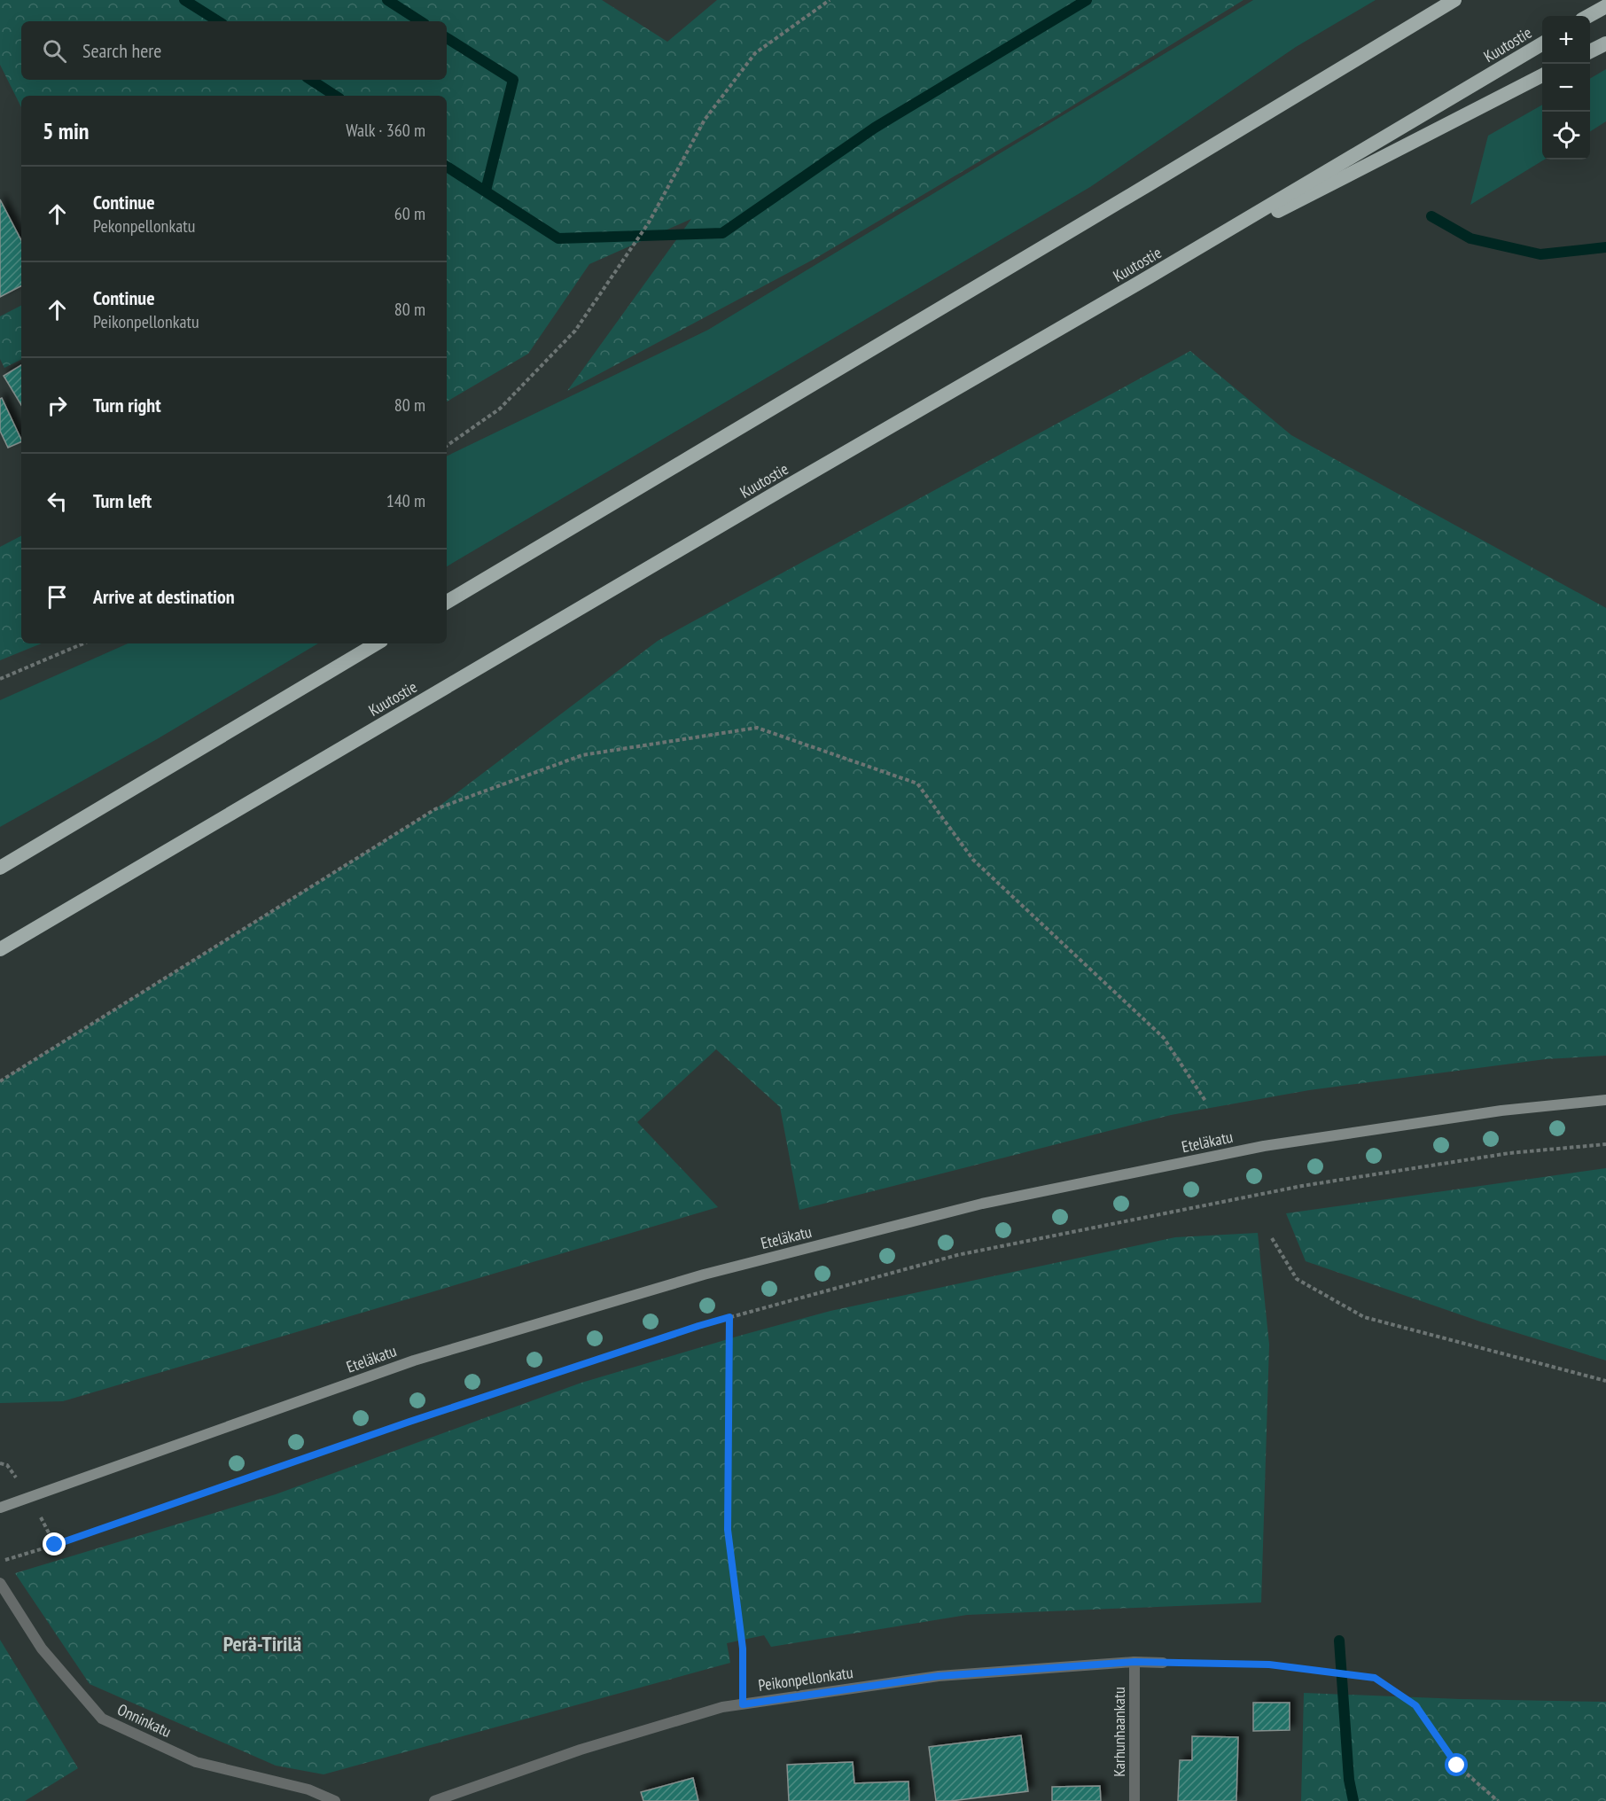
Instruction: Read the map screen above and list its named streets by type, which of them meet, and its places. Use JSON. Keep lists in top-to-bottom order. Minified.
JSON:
{"streets":{"highway":["Kuutostie"],"main road":["Eteläkatu"],"street":["Peikonpellonkatu","Onninkatu","Karhunhaankatu"]},"crossings":[["Peikonpellonkatu","Karhunhaankatu"]],"districts":["Perä-Tirilä"],"page":{"map_buttons":["+","−"],"search":"Search here","heading":["5 min","Walk · 360 m"],"list":[["Continue","Pekonpellonkatu","60 m"],["Continue","Peikonpellonkatu","80 m"],["Turn right","80 m"],["Turn left","140 m"],"Arrive at destination"]}}
